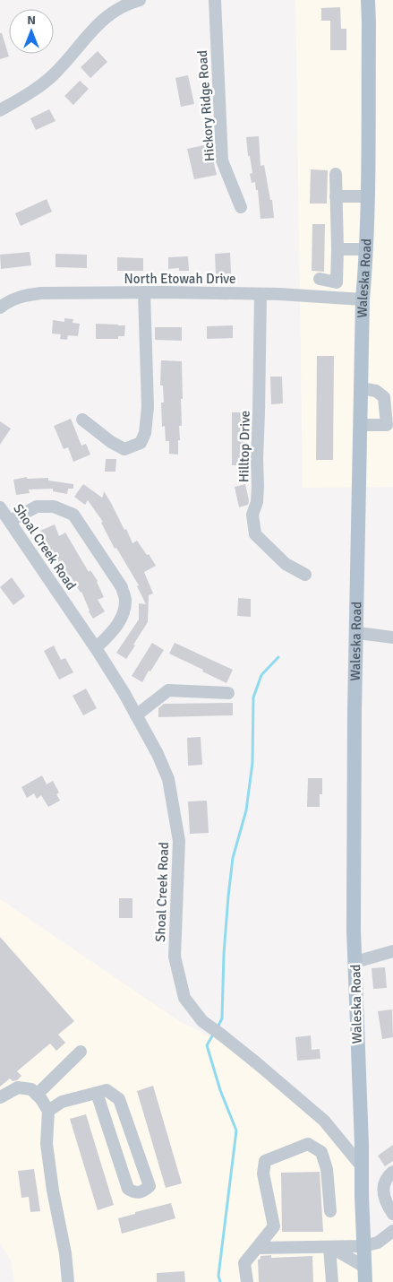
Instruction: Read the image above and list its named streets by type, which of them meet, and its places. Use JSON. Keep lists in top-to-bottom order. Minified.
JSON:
{"streets":{"main road":["Waleska Road"],"street":["Hickory Ridge Road","North Etowah Drive","Hilltop Drive","Shoal Creek Road"]},"crossings":[["Waleska Road","North Etowah Drive"],["Waleska Road","Shoal Creek Road"],["North Etowah Drive","Hilltop Drive"]],"north":"top"}
